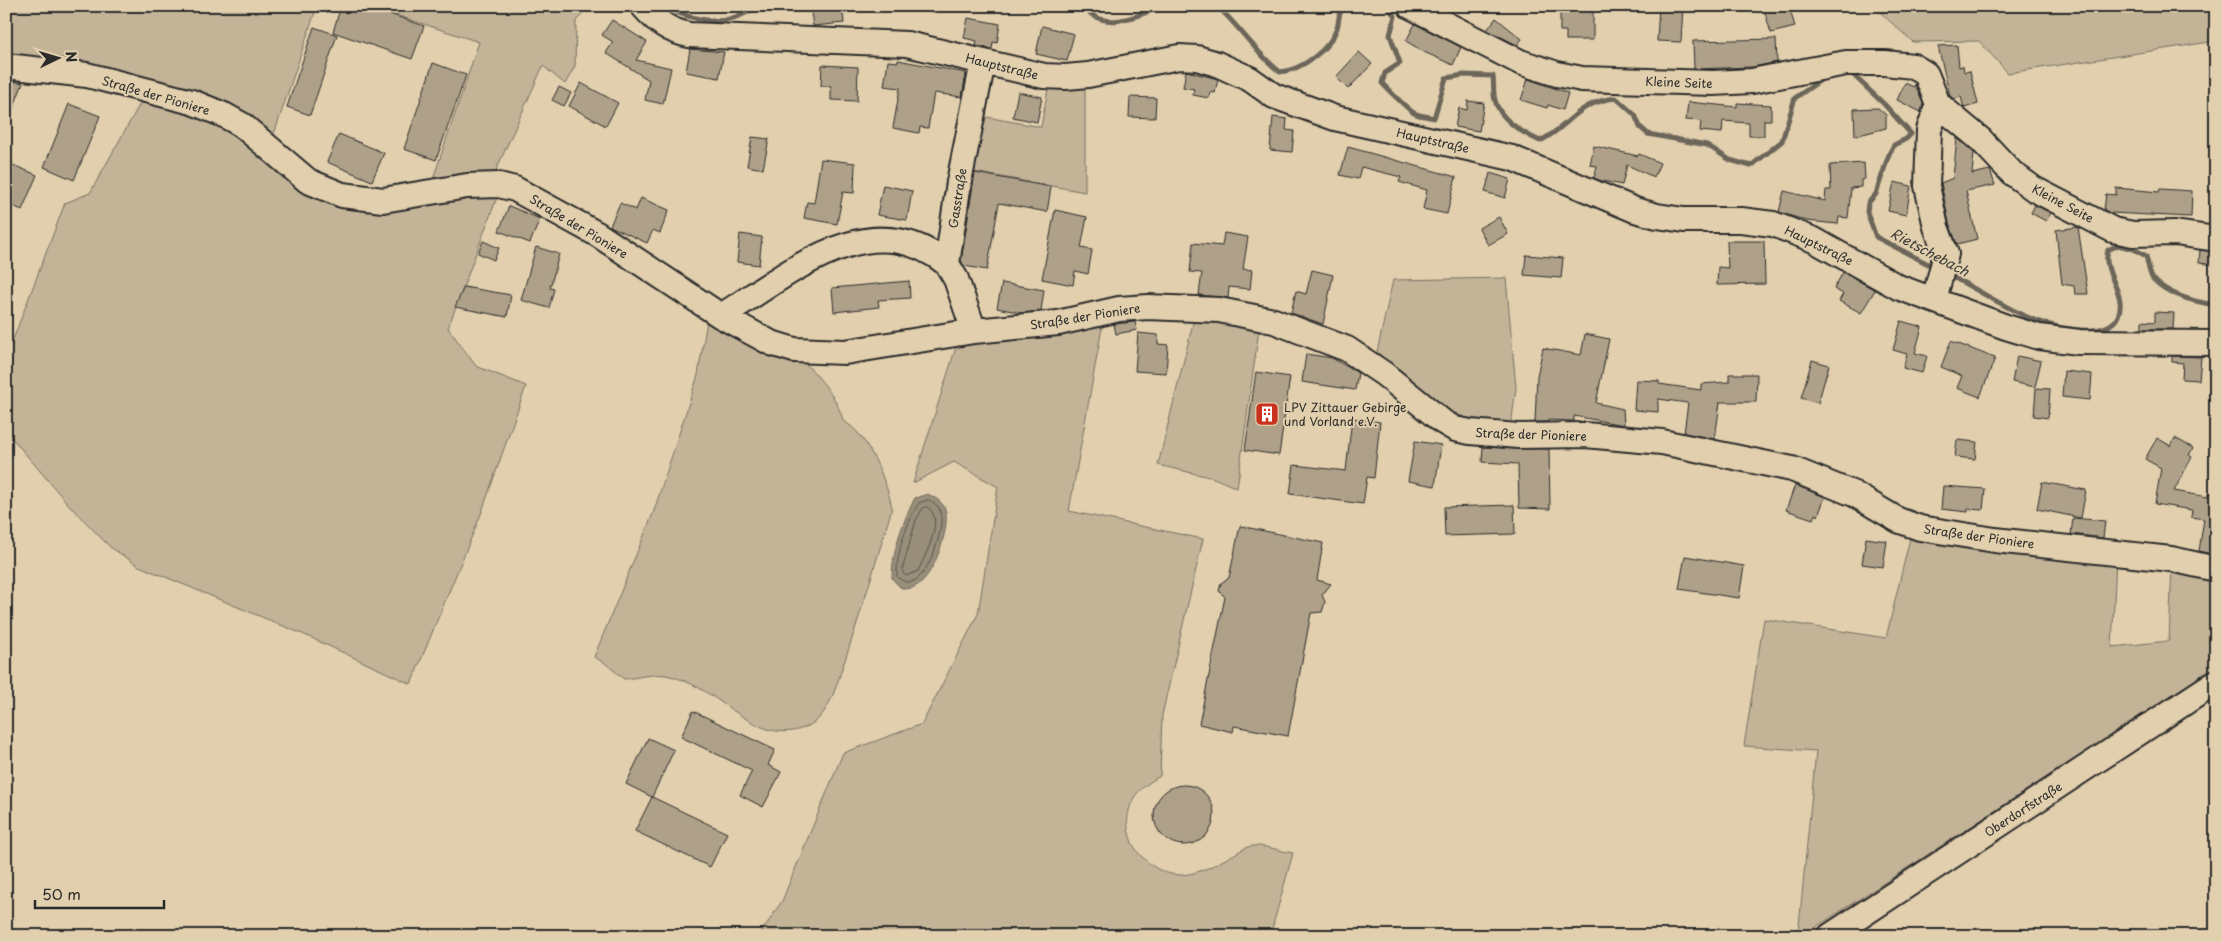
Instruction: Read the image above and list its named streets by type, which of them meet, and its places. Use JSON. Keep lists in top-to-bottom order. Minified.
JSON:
{"streets":{"street":["Hauptstraße","Kleine Seite","Straße der Pioniere","Gasstraße","Oberdorfstraße"]},"crossings":[["Hauptstraße","Gasstraße"]],"water":["Rietschebach"],"places":{"building":["LPV Zittauer Gebirge und Vorland e.V."]},"scale_bar":"50 m","north":"right"}
